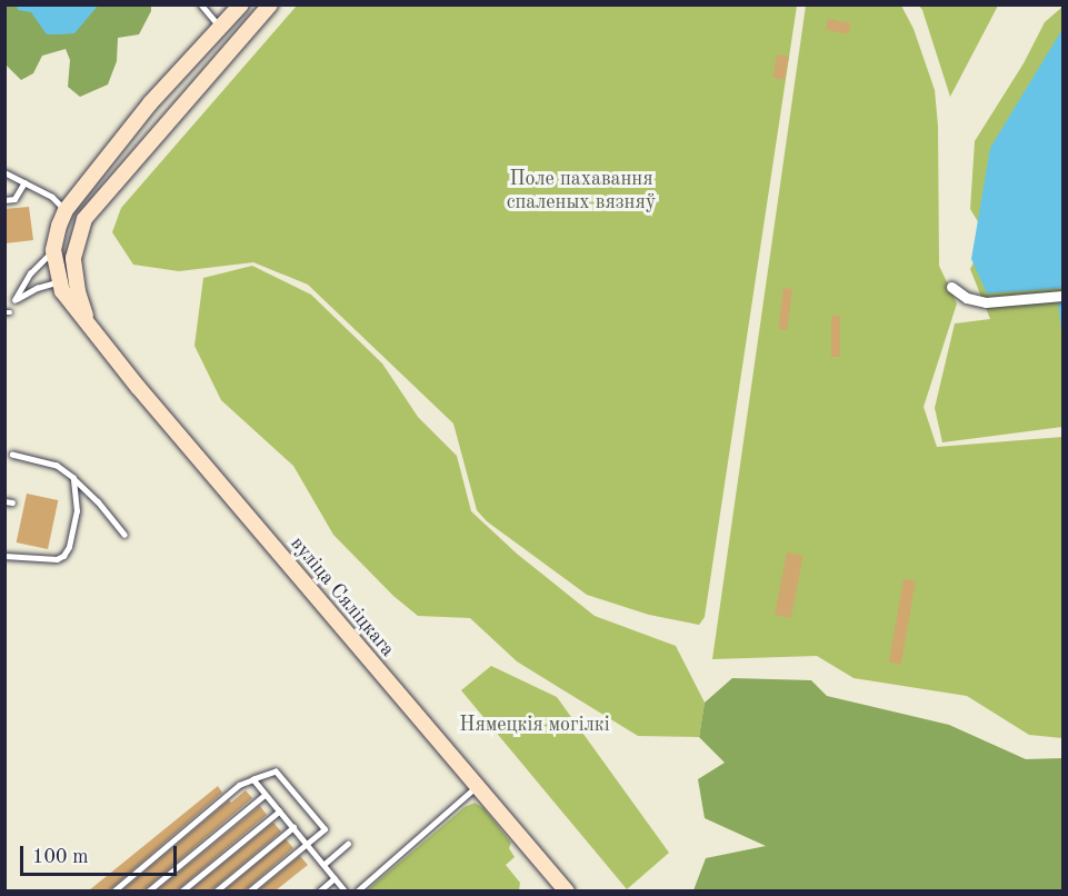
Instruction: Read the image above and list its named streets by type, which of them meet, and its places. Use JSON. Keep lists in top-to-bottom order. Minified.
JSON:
{"streets":{"main road":["вуліца Сяліцкага"]},"parks":["Поле пахавання спаленых вязняў","Нямецкія могілкі"],"scale_bar":"100 m"}
